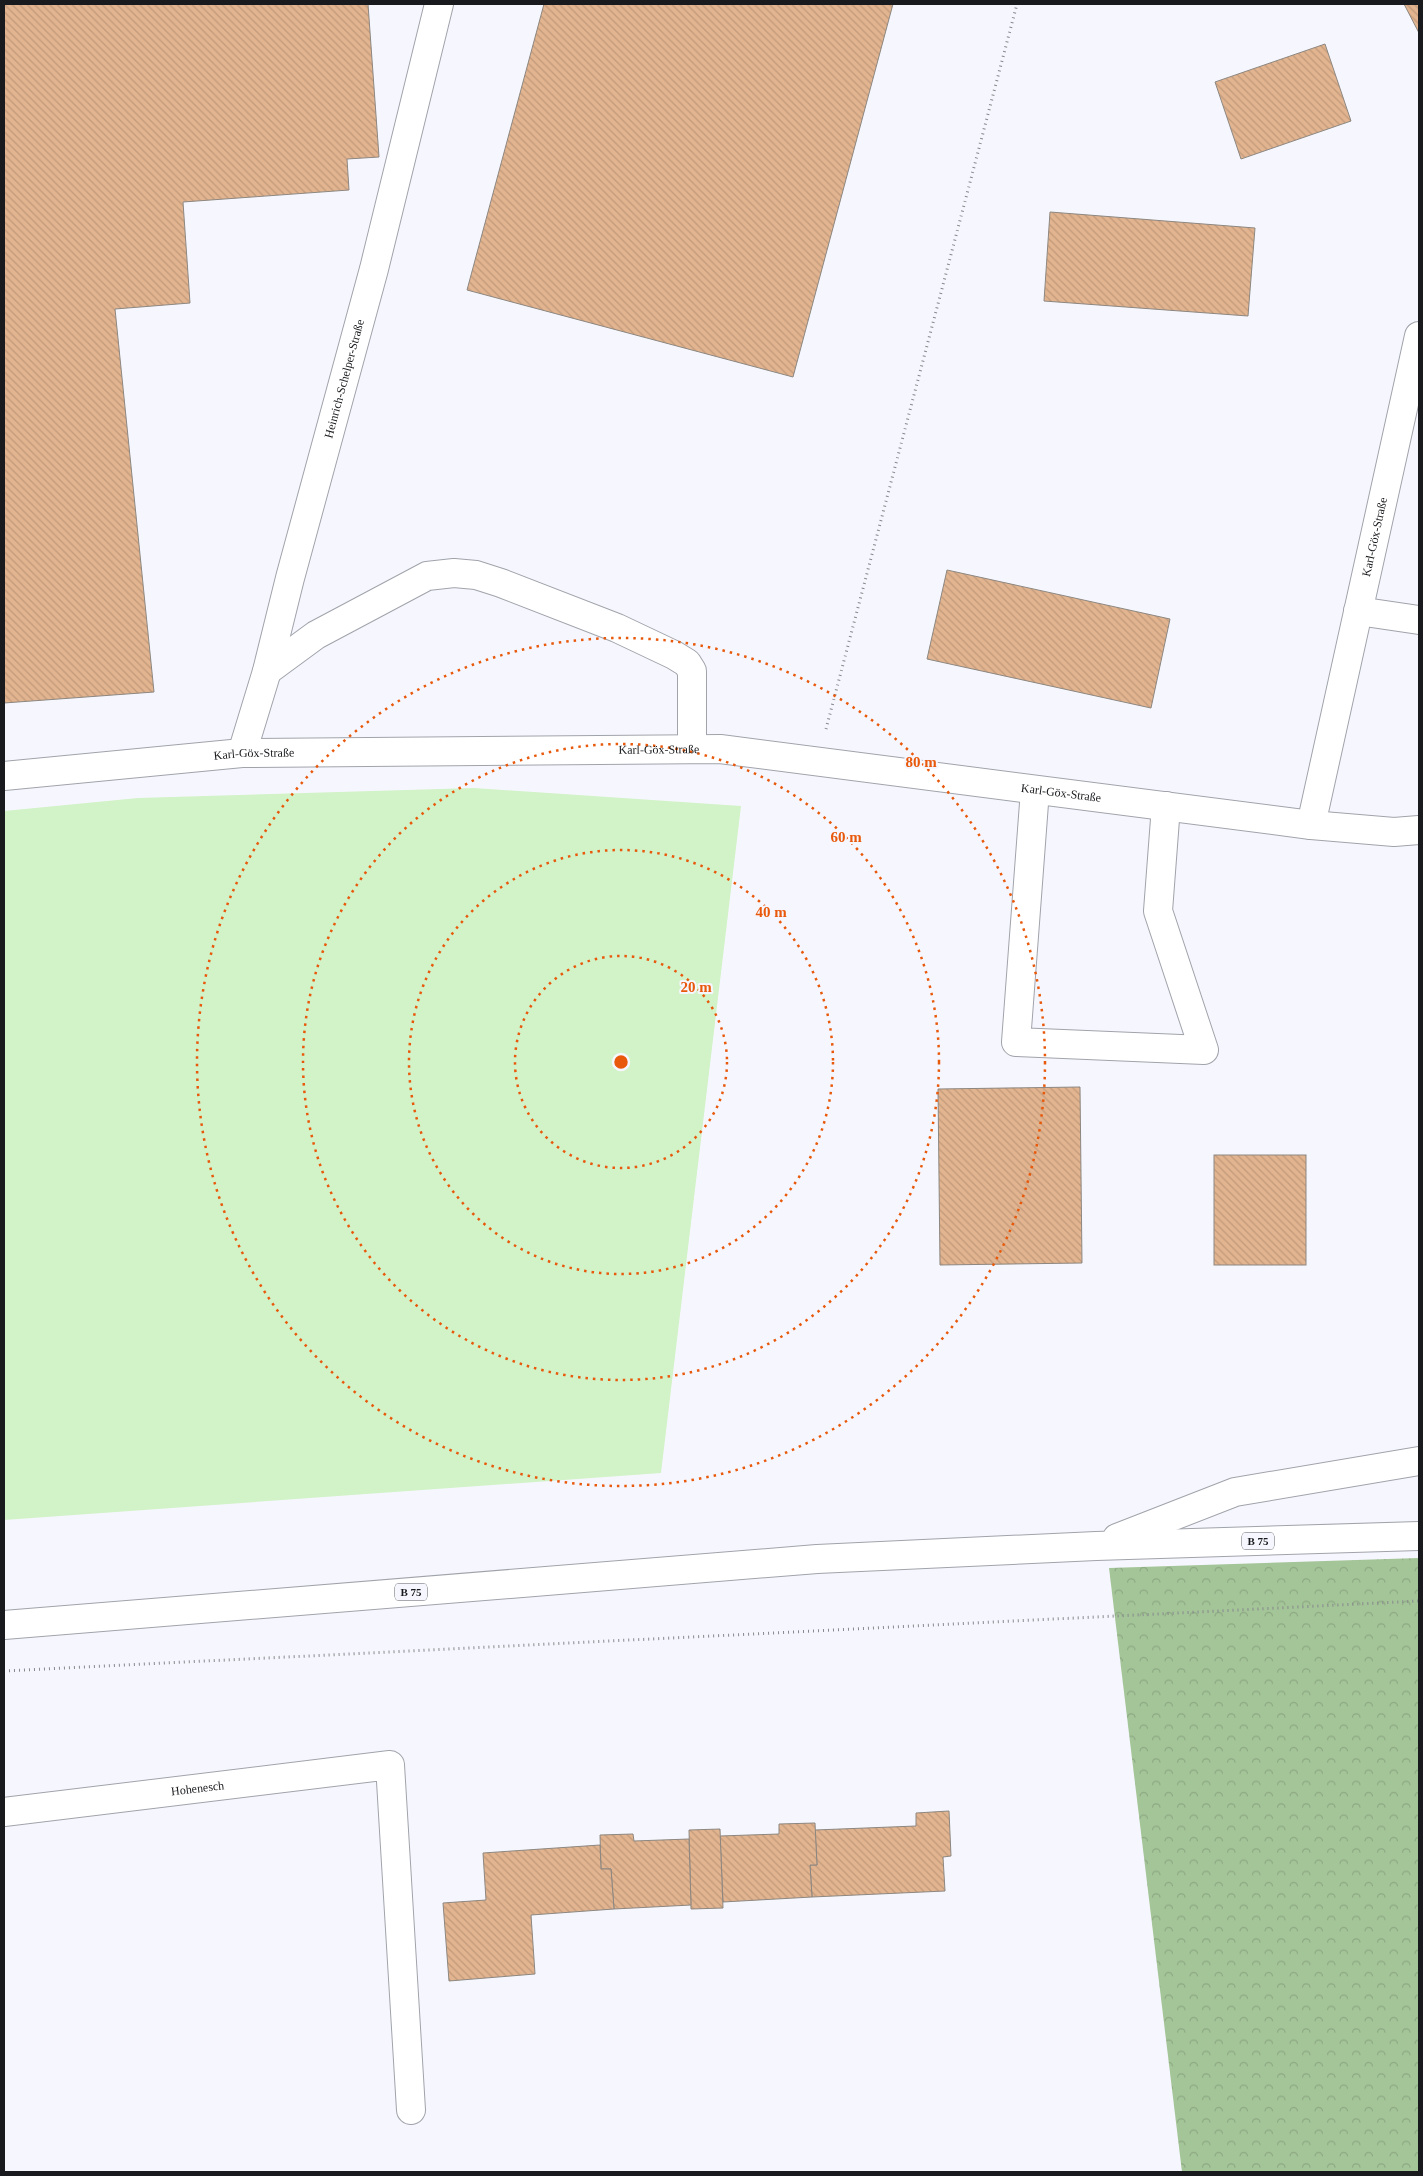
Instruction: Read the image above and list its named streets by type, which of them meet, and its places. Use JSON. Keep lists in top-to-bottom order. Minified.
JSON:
{"streets":{"street":["Heinrich-Schelper-Straße","Karl-Göx-Straße","B 75","Hohenesch"]},"crossings":[["Heinrich-Schelper-Straße","Karl-Göx-Straße"]],"rings":["80 m","60 m","40 m","20 m"]}
